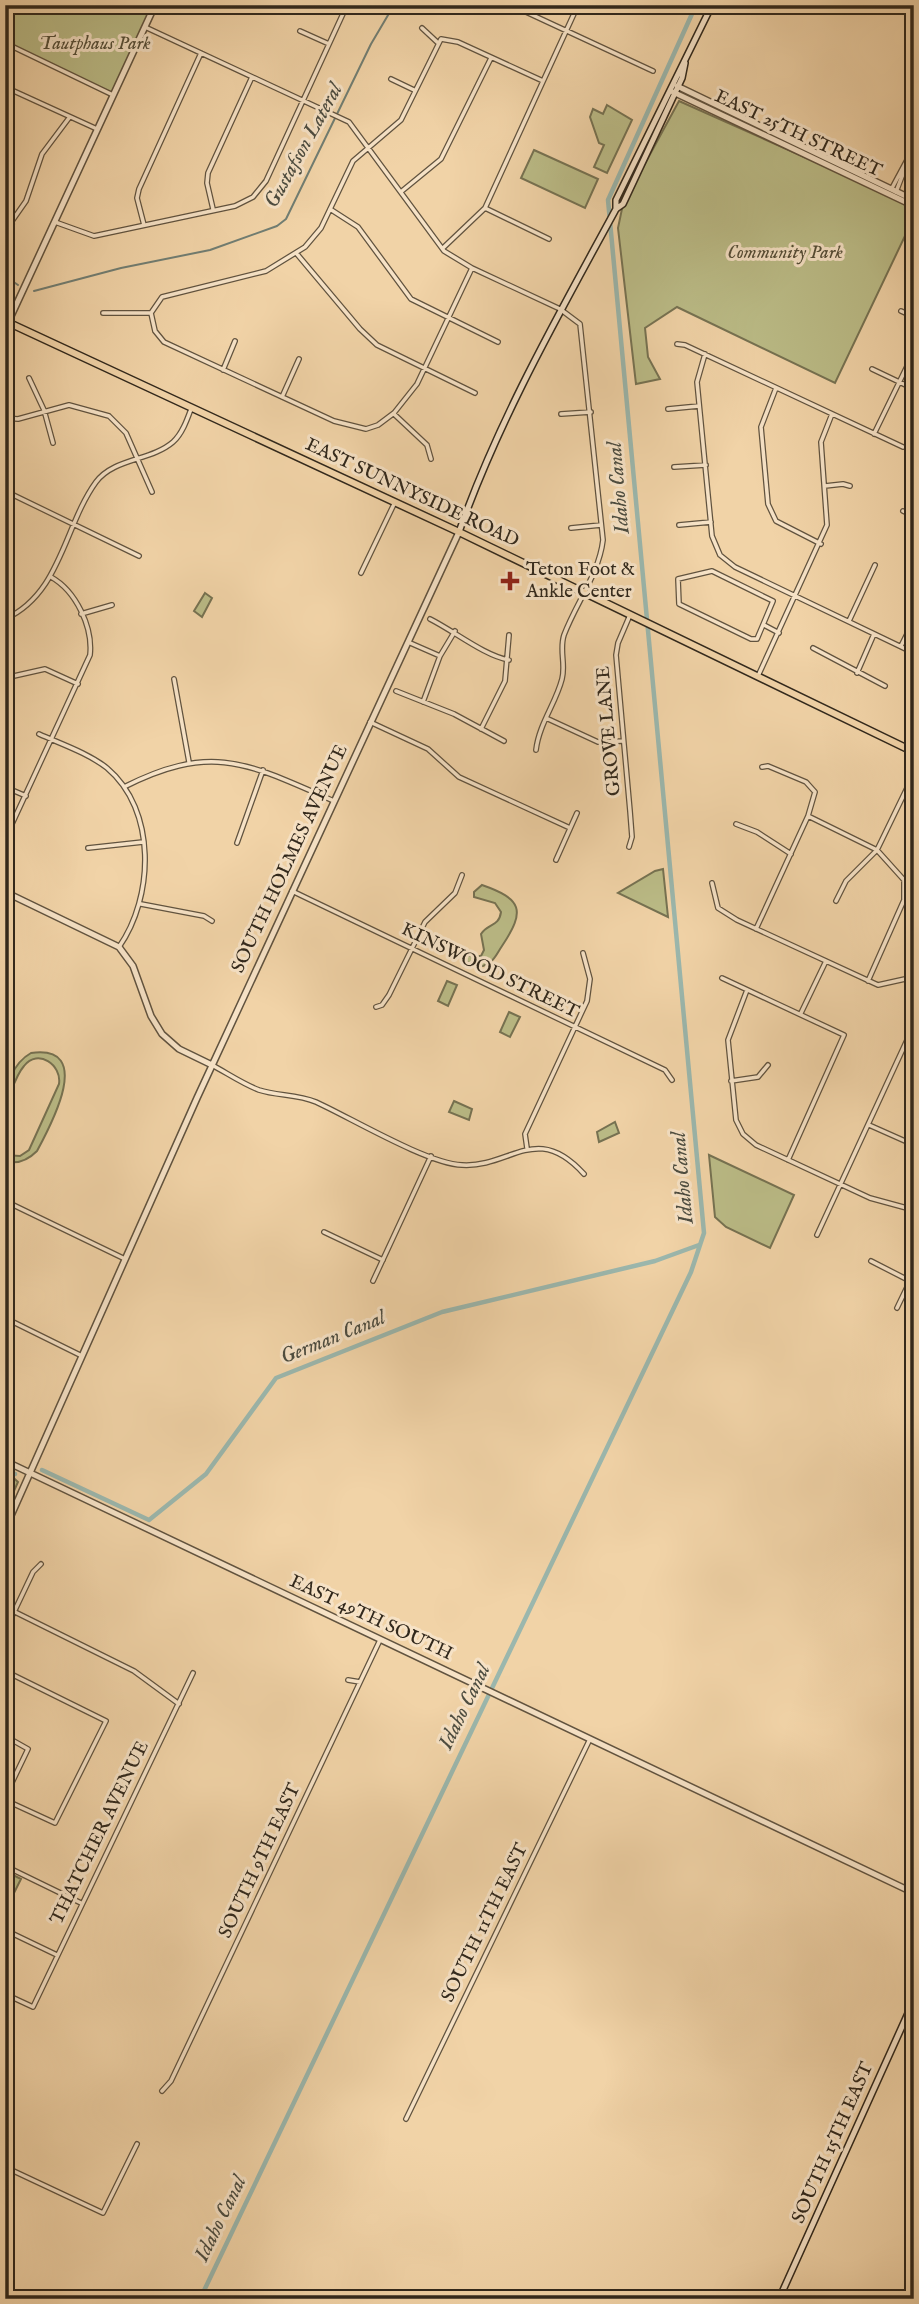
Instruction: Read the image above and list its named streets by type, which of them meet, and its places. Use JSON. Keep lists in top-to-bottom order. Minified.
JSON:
{"streets":{"main road":["EAST SUNNYSIDE ROAD"],"street":["EAST 25TH STREET","GROVE LANE","SOUTH HOLMES AVENUE","KINSWOOD STREET","EAST 49TH SOUTH","THATCHER AVENUE","SOUTH 9TH EAST","SOUTH 11TH EAST","SOUTH 15TH EAST"]},"crossings":[["EAST 25TH STREET","SOUTH HOLMES AVENUE"],["EAST SUNNYSIDE ROAD","GROVE LANE"],["EAST SUNNYSIDE ROAD","SOUTH HOLMES AVENUE"],["SOUTH HOLMES AVENUE","KINSWOOD STREET"],["SOUTH HOLMES AVENUE","EAST 49TH SOUTH"],["EAST 49TH SOUTH","SOUTH 9TH EAST"],["EAST 49TH SOUTH","SOUTH 11TH EAST"]],"water":["Gustafson Lateral","Idaho Canal","German Canal"],"parks":["Tautphaus Park","Community Park"],"places":{"health":["Teton Foot & Ankle Center"]}}
